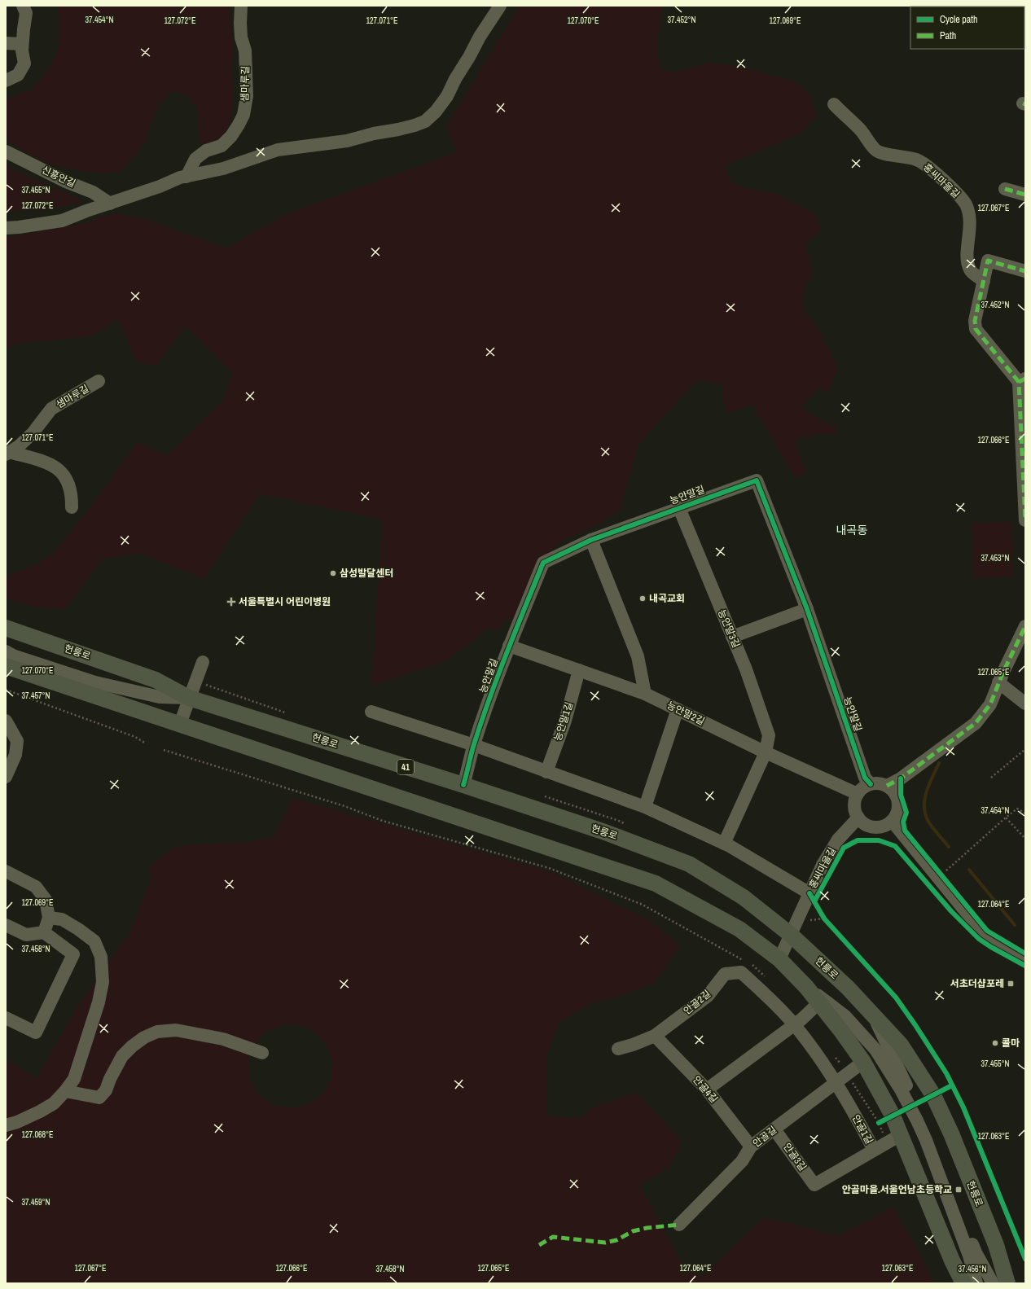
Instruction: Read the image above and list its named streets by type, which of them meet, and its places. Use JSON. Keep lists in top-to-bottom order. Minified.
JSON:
{"streets":{"main road":["헌릉로","41"],"street":["샘마루길","신흥안길","홍씨마을길","능안말길","능안말3길","능안말2길","능안말1길","안골2길","안골4길","안골1길","안골길","안골3길"]},"crossings":[["홍씨마을길","능안말길"],["홍씨마을길","헌릉로"],["홍씨마을길","능안말2길"],["능안말길","능안말3길"],["능안말길","헌릉로"],["능안말길","능안말2길"],["능안말3길","능안말2길"],["능안말2길","능안말1길"],["안골2길","안골4길"],["안골2길","안골1길"],["안골2길","안골길"],["안골4길","안골길"],["안골1길","안골길"],["안골1길","안골3길"],["안골길","안골3길"]],"districts":["내곡동"],"places":{"other":["삼성발달센터","내곡교회","콜마"],"health":["서울특별시 어린이병원"],"transit":["서초더샵포레","안골마을.서울언남초등학교"]},"legend":["Cycle path","Path"],"coordinates":["37.454°N","37.452°N","127.072°E","127.071°E","127.070°E","127.069°E","37.455°N","127.067°E","127.066°E","37.453°N","127.065°E","37.457°N","127.064°E","37.458°N","127.068°E","127.063°E","37.459°N","37.456°N"]}
